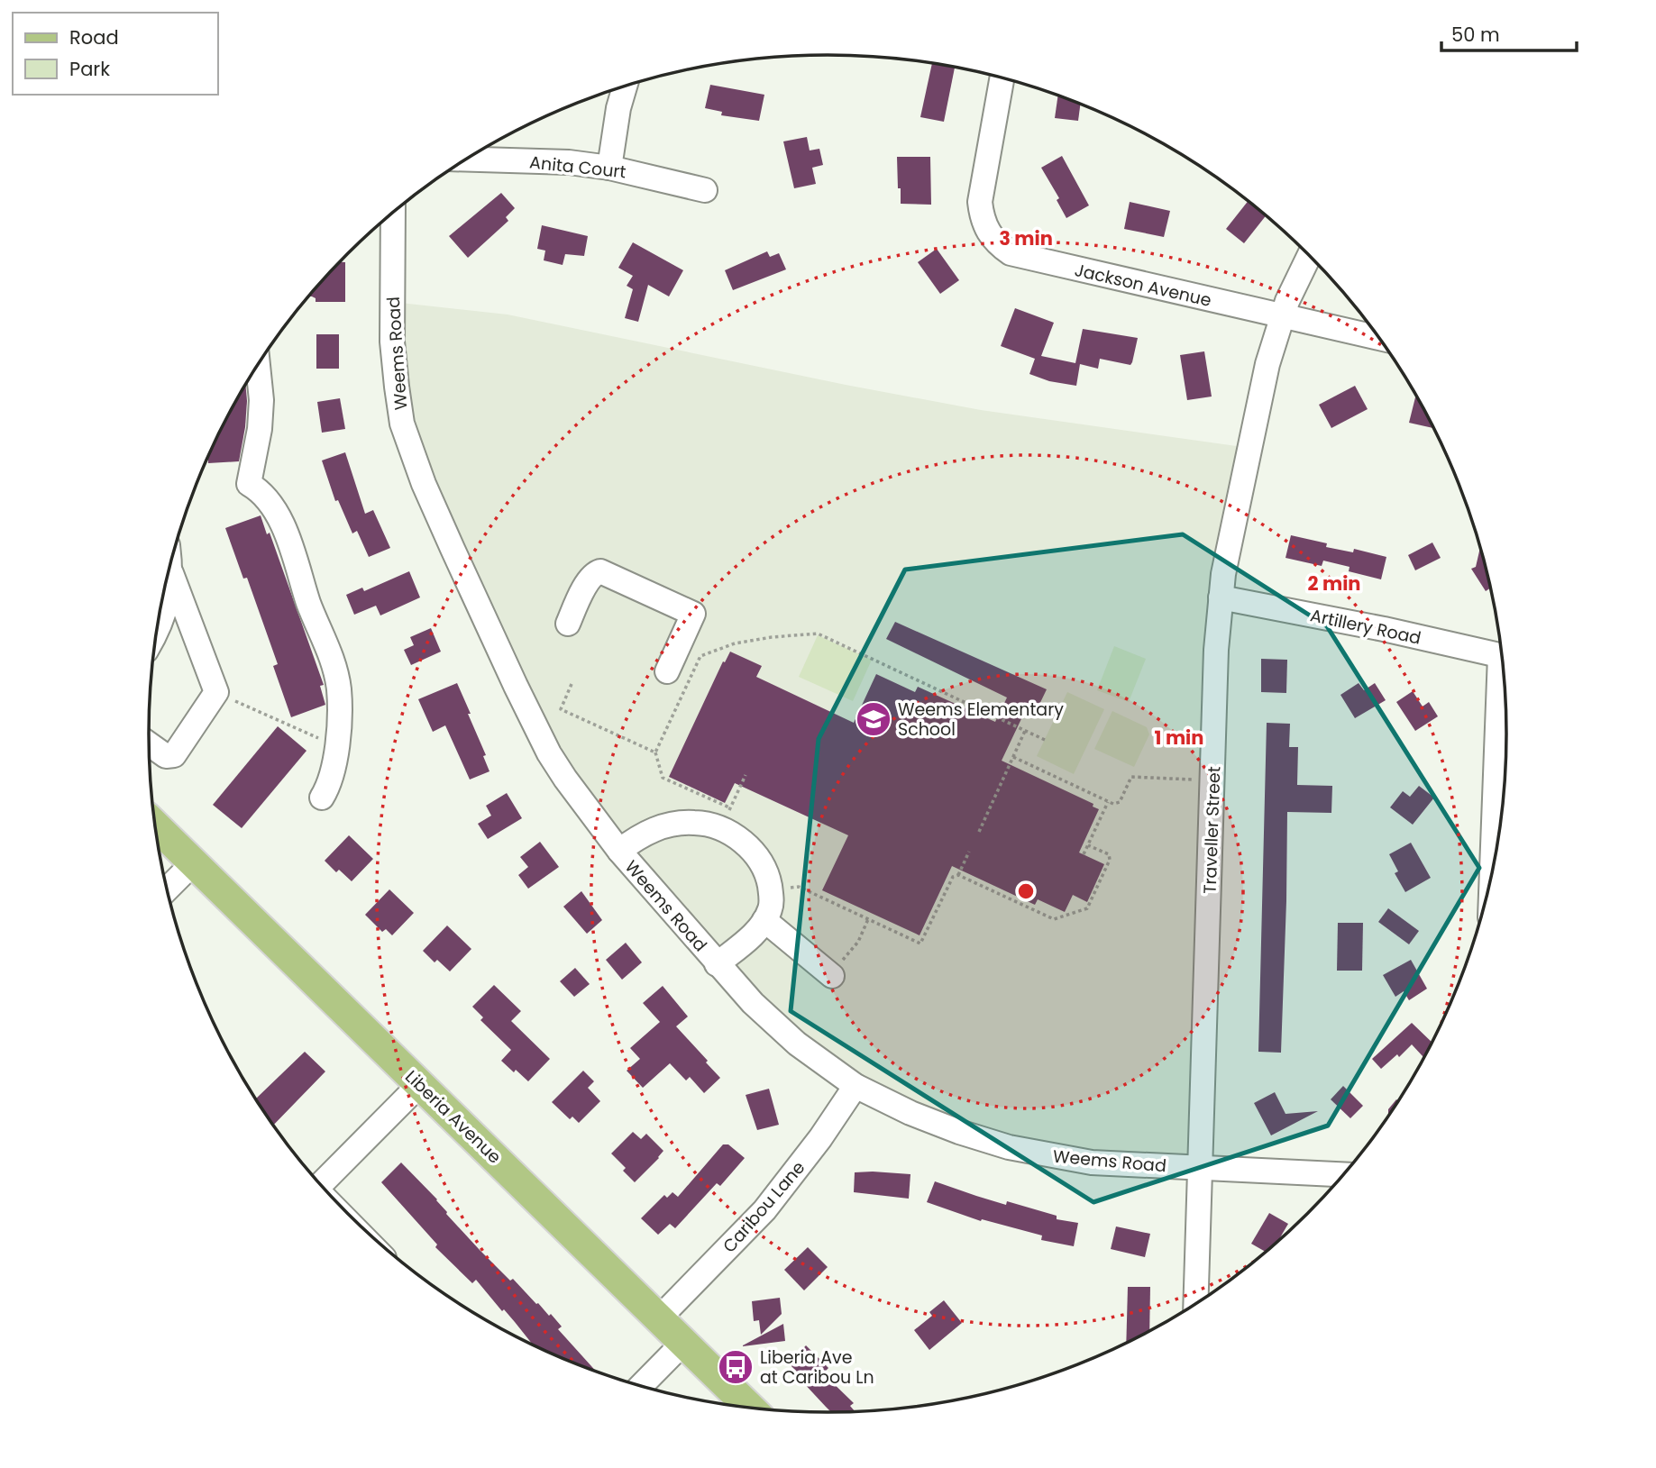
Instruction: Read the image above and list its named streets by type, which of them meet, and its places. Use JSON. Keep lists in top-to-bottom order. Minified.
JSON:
{"streets":{"main road":["Liberia Avenue"],"street":["Anita Court","Jackson Avenue","Weems Road","Artillery Road","Traveller Street","Caribou Lane"]},"crossings":[["Jackson Avenue","Traveller Street"],["Weems Road","Traveller Street"],["Weems Road","Caribou Lane"],["Artillery Road","Traveller Street"],["Liberia Avenue","Caribou Lane"]],"places":{"school or university":["Weems Elementary School"],"bus stop":["Liberia Ave at Caribou Ln"]},"legend":["Road","Park"],"scale_bar":"50 m","rings":["3 min","2 min","1 min"]}
